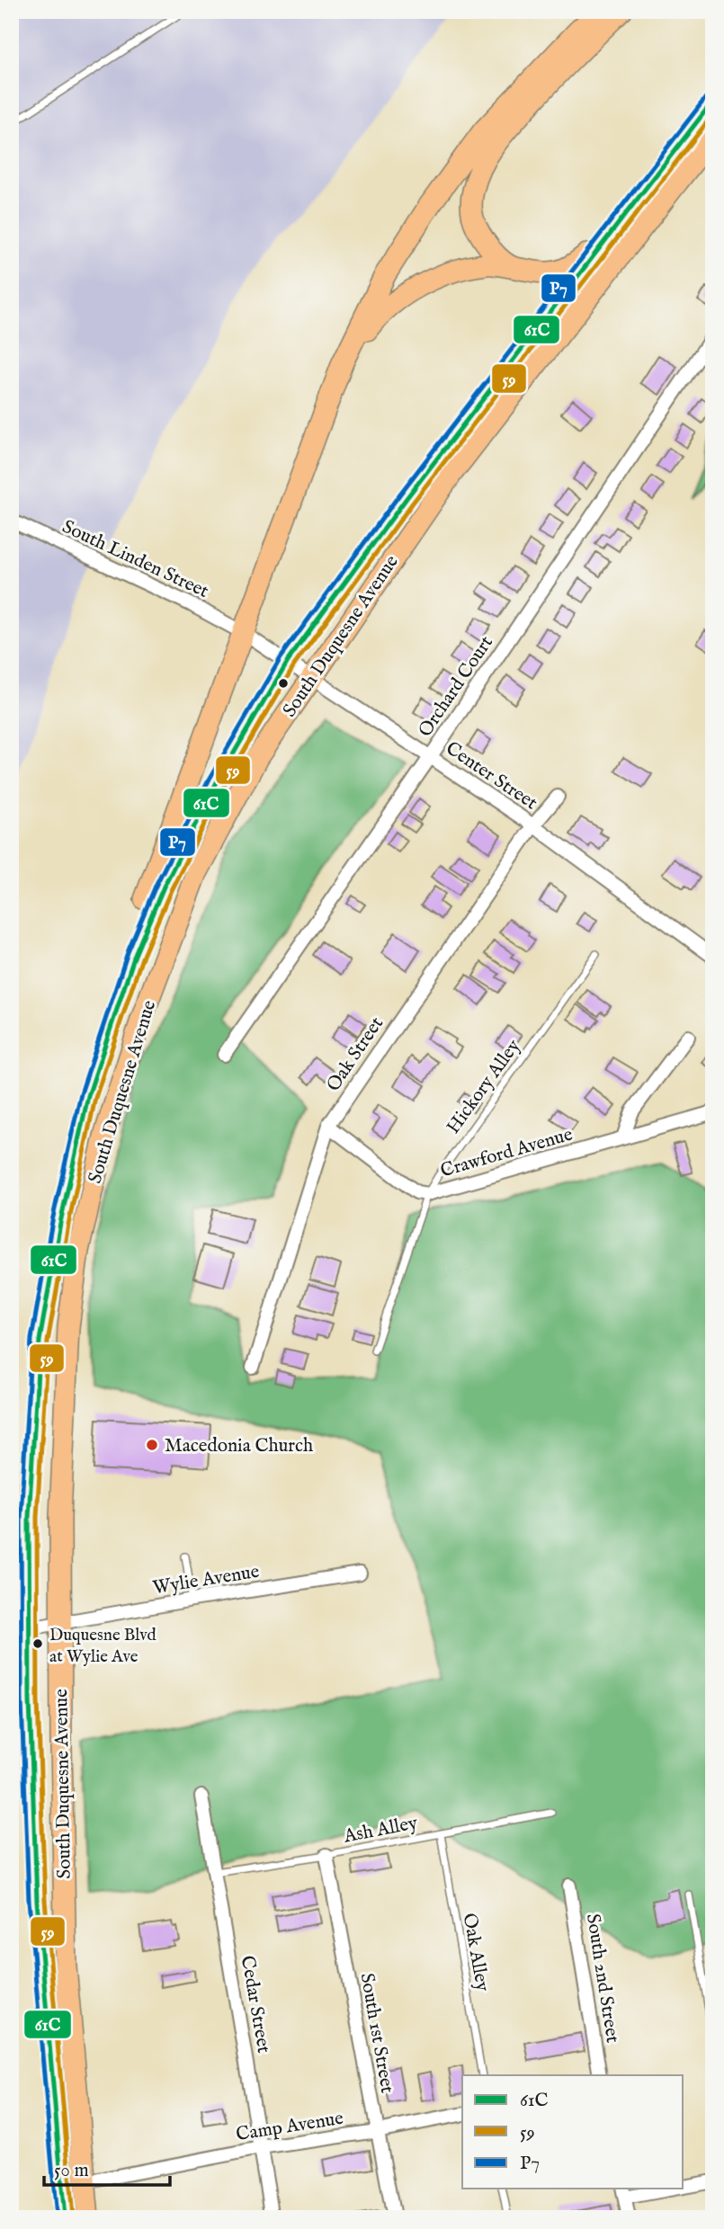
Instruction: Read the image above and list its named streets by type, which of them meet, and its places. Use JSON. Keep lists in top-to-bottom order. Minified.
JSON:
{"streets":{"main road":["South Duquesne Avenue"],"street":["South Linden Street","Orchard Court","Center Street","Oak Street","Crawford Avenue","Wylie Avenue","South 2nd Street","Cedar Street","South 1st Street","Camp Avenue"],"lane":["Hickory Alley","Ash Alley","Oak Alley"]},"crossings":[["South Linden Street","Center Street"],["South Duquesne Avenue","Center Street"],["South Duquesne Avenue","Wylie Avenue"],["South Duquesne Avenue","Camp Avenue"],["Orchard Court","Center Street"],["Center Street","Oak Street"],["Oak Street","Crawford Avenue"],["Hickory Alley","Crawford Avenue"],["Ash Alley","Oak Alley"],["Ash Alley","Cedar Street"],["Ash Alley","South 1st Street"],["Cedar Street","Camp Avenue"],["South 1st Street","Camp Avenue"]],"places":["Macedonia Church","Duquesne Blvd at Wylie Ave"],"lines":["transit line P7","transit line 61C","transit line 59"],"legend":["61C","59","P7"],"scale_bar":"50 m"}
